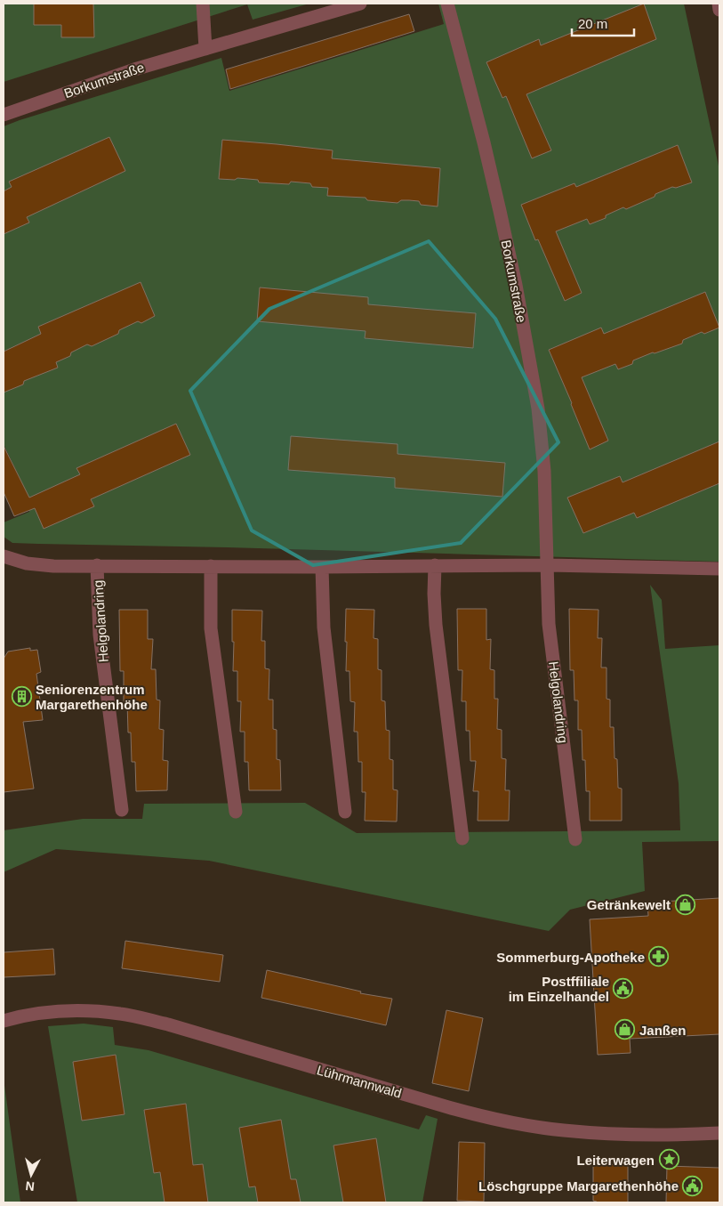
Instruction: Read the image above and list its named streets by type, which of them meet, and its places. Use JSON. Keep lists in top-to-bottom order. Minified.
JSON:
{"streets":{"street":["Borkumstraße","Helgolandring","Lührmannwald"]},"crossings":[["Borkumstraße","Helgolandring"]],"places":{"building":["Seniorenzentrum Margarethenhöhe"],"shop":["Getränkewelt","Janßen"],"pharmacy":["Sommerburg-Apotheke"],"public building":["Postffiliale im Einzelhandel","Löschgruppe Margarethenhöhe"],"place":["Leiterwagen"]},"scale_bar":"20 m","north":"bottom"}
